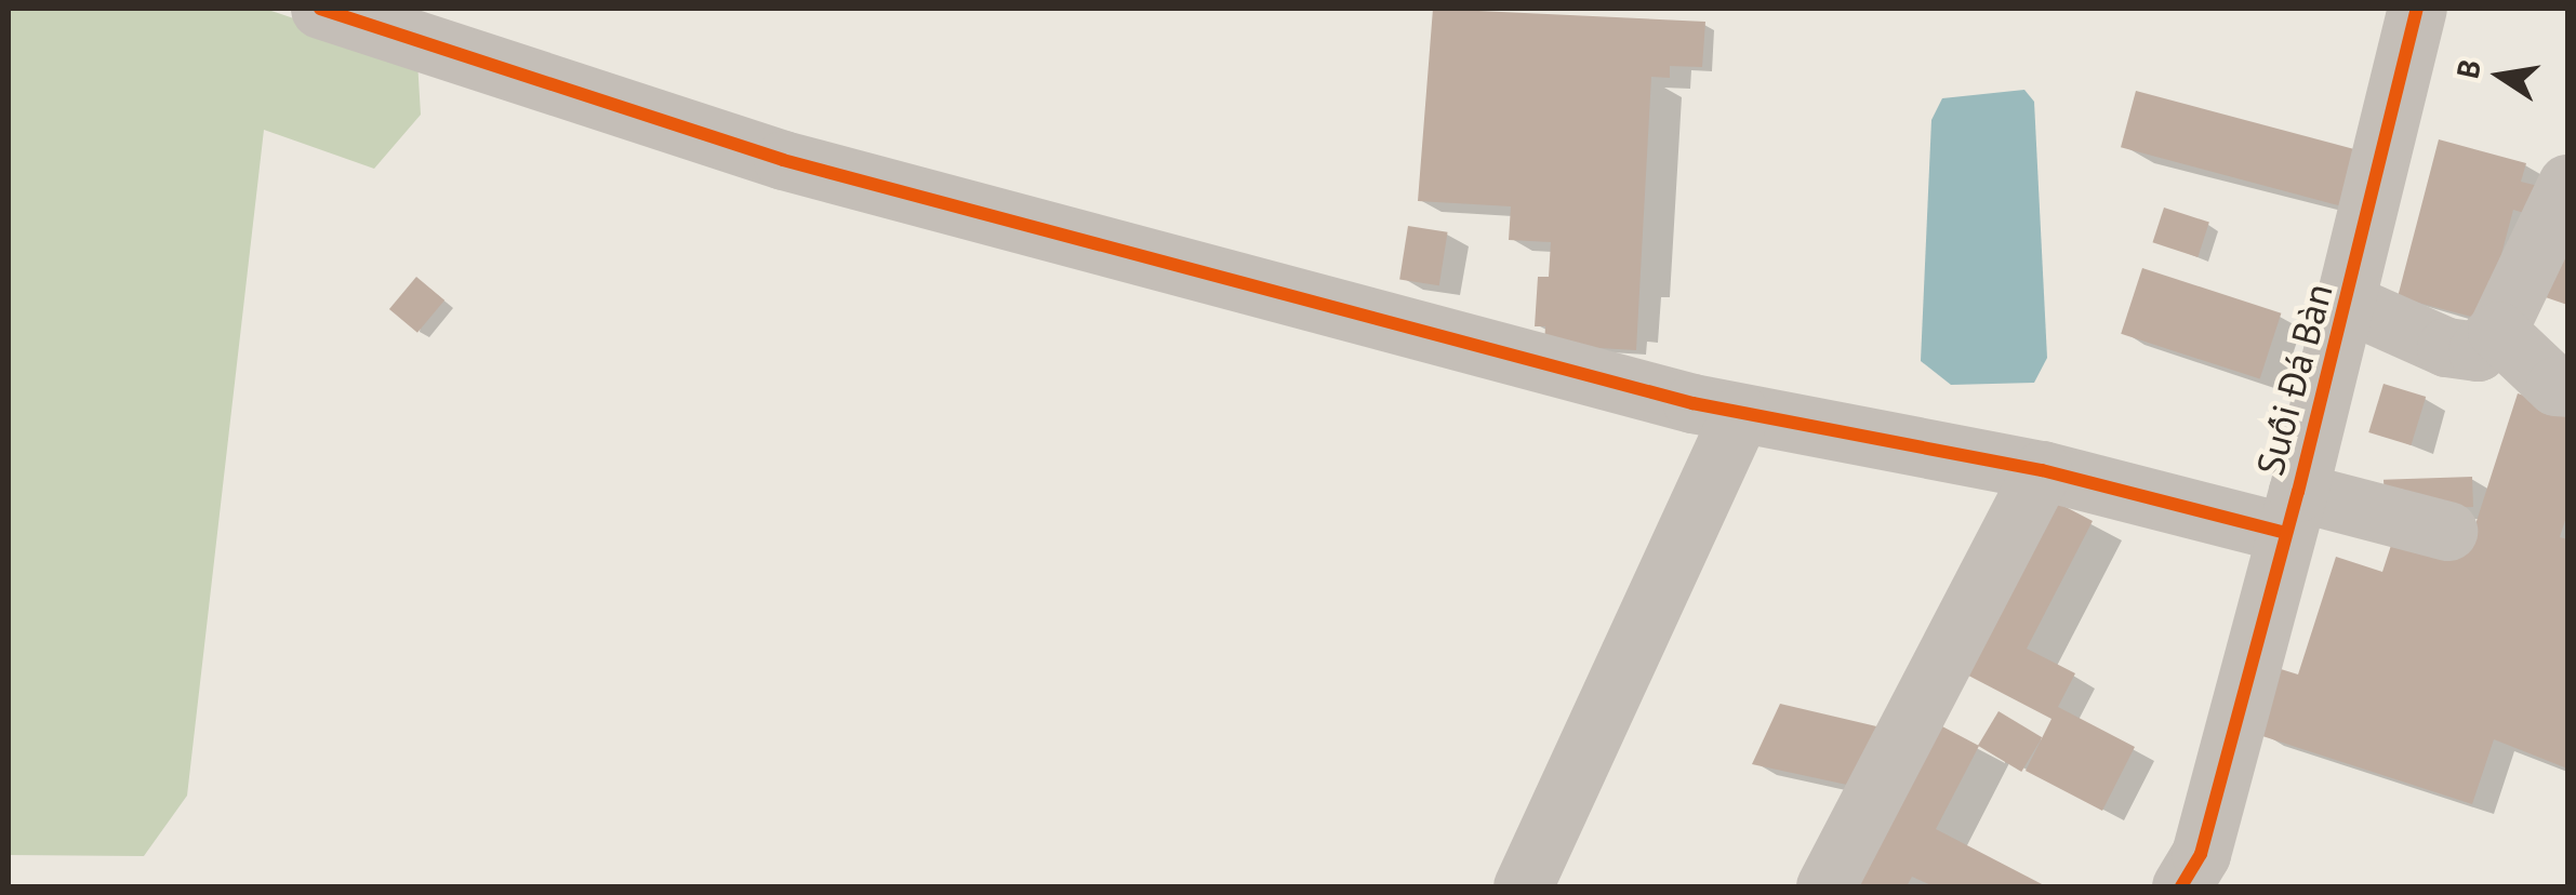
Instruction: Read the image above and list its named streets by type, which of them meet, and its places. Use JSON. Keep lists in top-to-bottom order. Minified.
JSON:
{"streets":{"street":["Suối Đá Bàn"]},"north":"left"}
